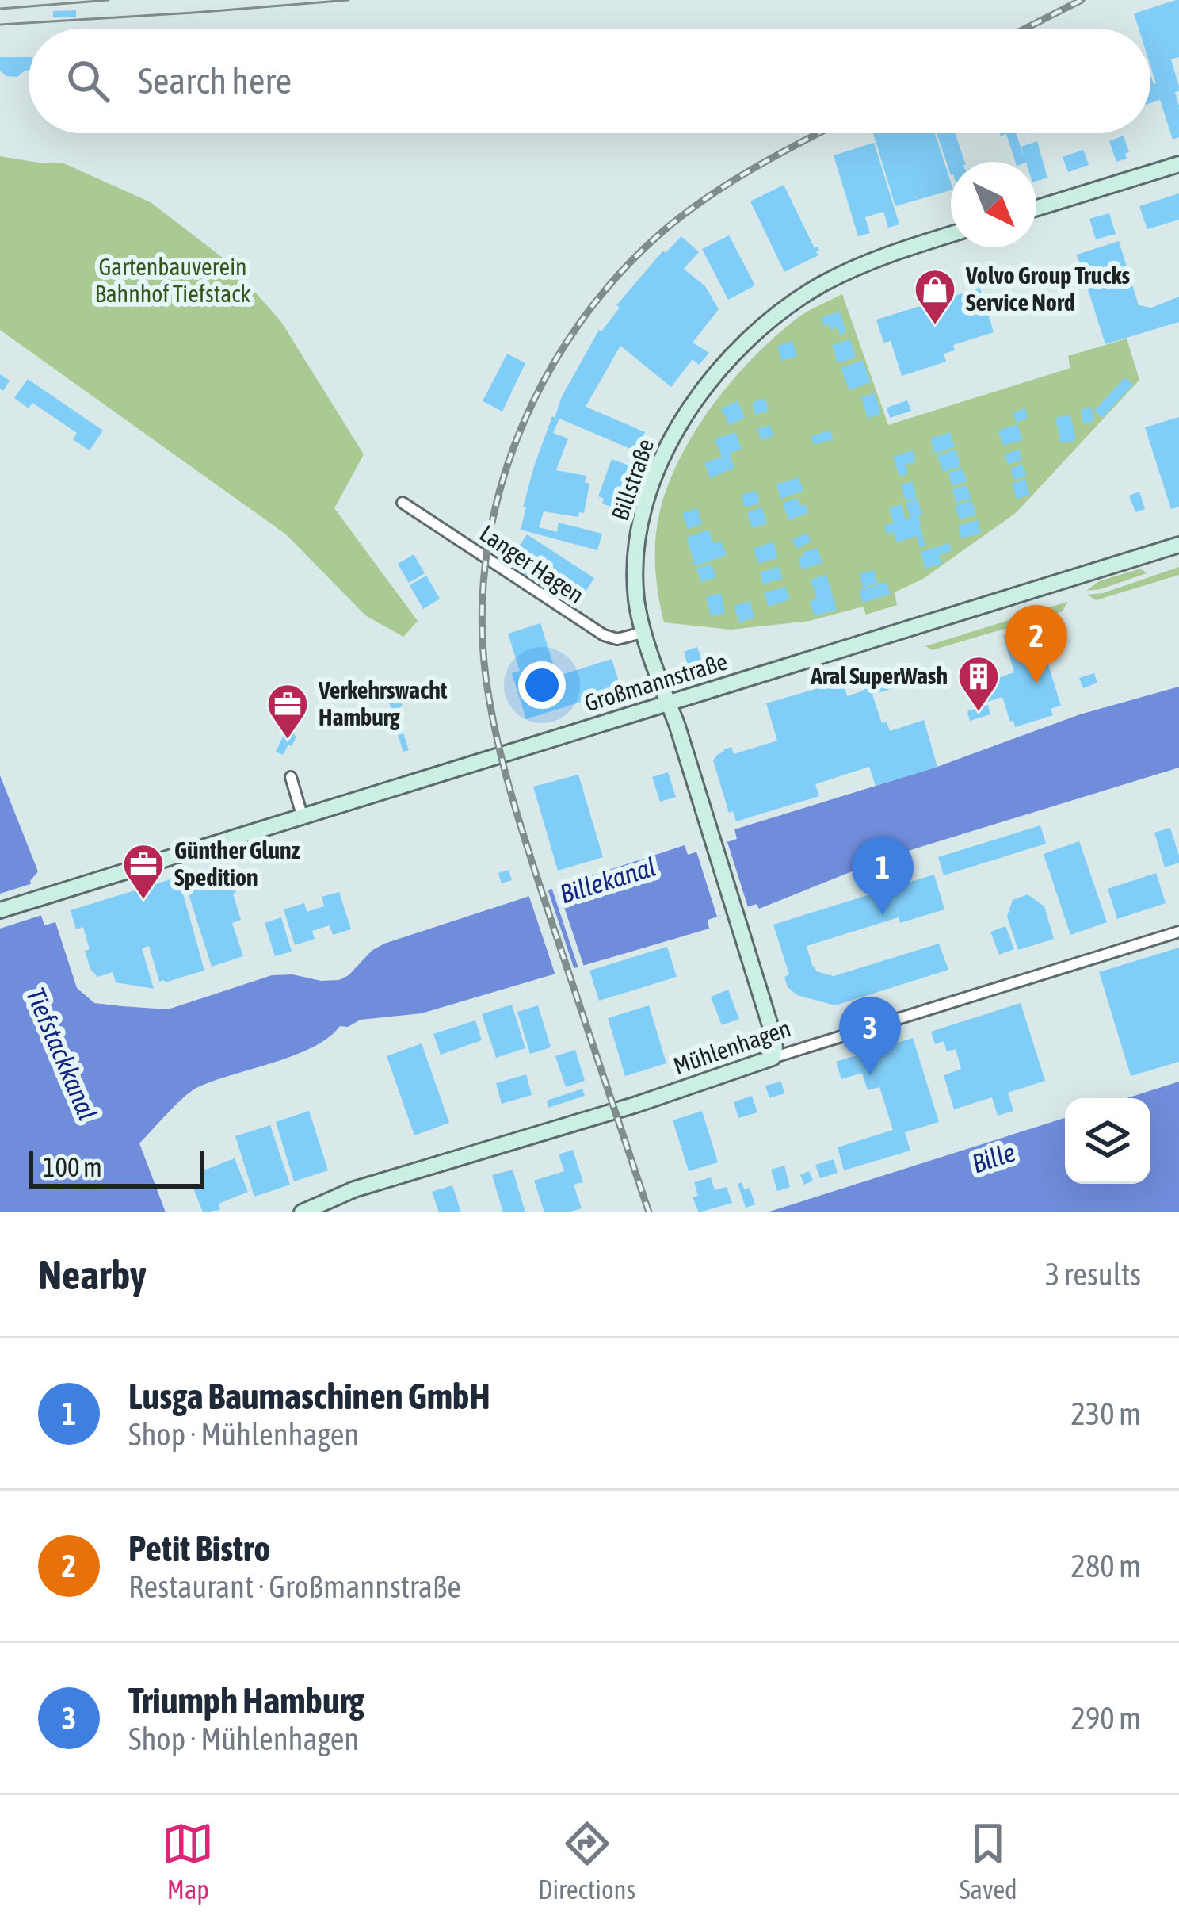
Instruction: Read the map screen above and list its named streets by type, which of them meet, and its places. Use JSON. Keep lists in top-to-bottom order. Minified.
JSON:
{"streets":{"street":["Billstraße","Langer Hagen","Großmannstraße","Mühlenhagen"]},"crossings":[["Billstraße","Langer Hagen"],["Billstraße","Großmannstraße"],["Billstraße","Mühlenhagen"]],"water":["Billekanal","Tiefstackkanal","Bille"],"parks":["Gartenbauverein Bahnhof Tiefstack"],"places":{"shop":["Volvo Group Trucks Service Nord"],"building":["Aral SuperWash"],"office":["Verkehrswacht Hamburg","Günther Glunz Spedition"]},"scale_bar":"100 m","north":"bottom right","page":{"search":"Search here","pins":["2","1","3"],"scale":"100 m","heading":["Nearby","3 results"],"list":[{"mark":"1","name":"Lusga Baumaschinen GmbH","note":"Shop · Mühlenhagen","value":"230 m"},{"mark":"2","name":"Petit Bistro","note":"Restaurant · Großmannstraße","value":"280 m"},{"mark":"3","name":"Triumph Hamburg","note":"Shop · Mühlenhagen","value":"290 m"}],"nav":["Map","Directions","Saved"]}}
